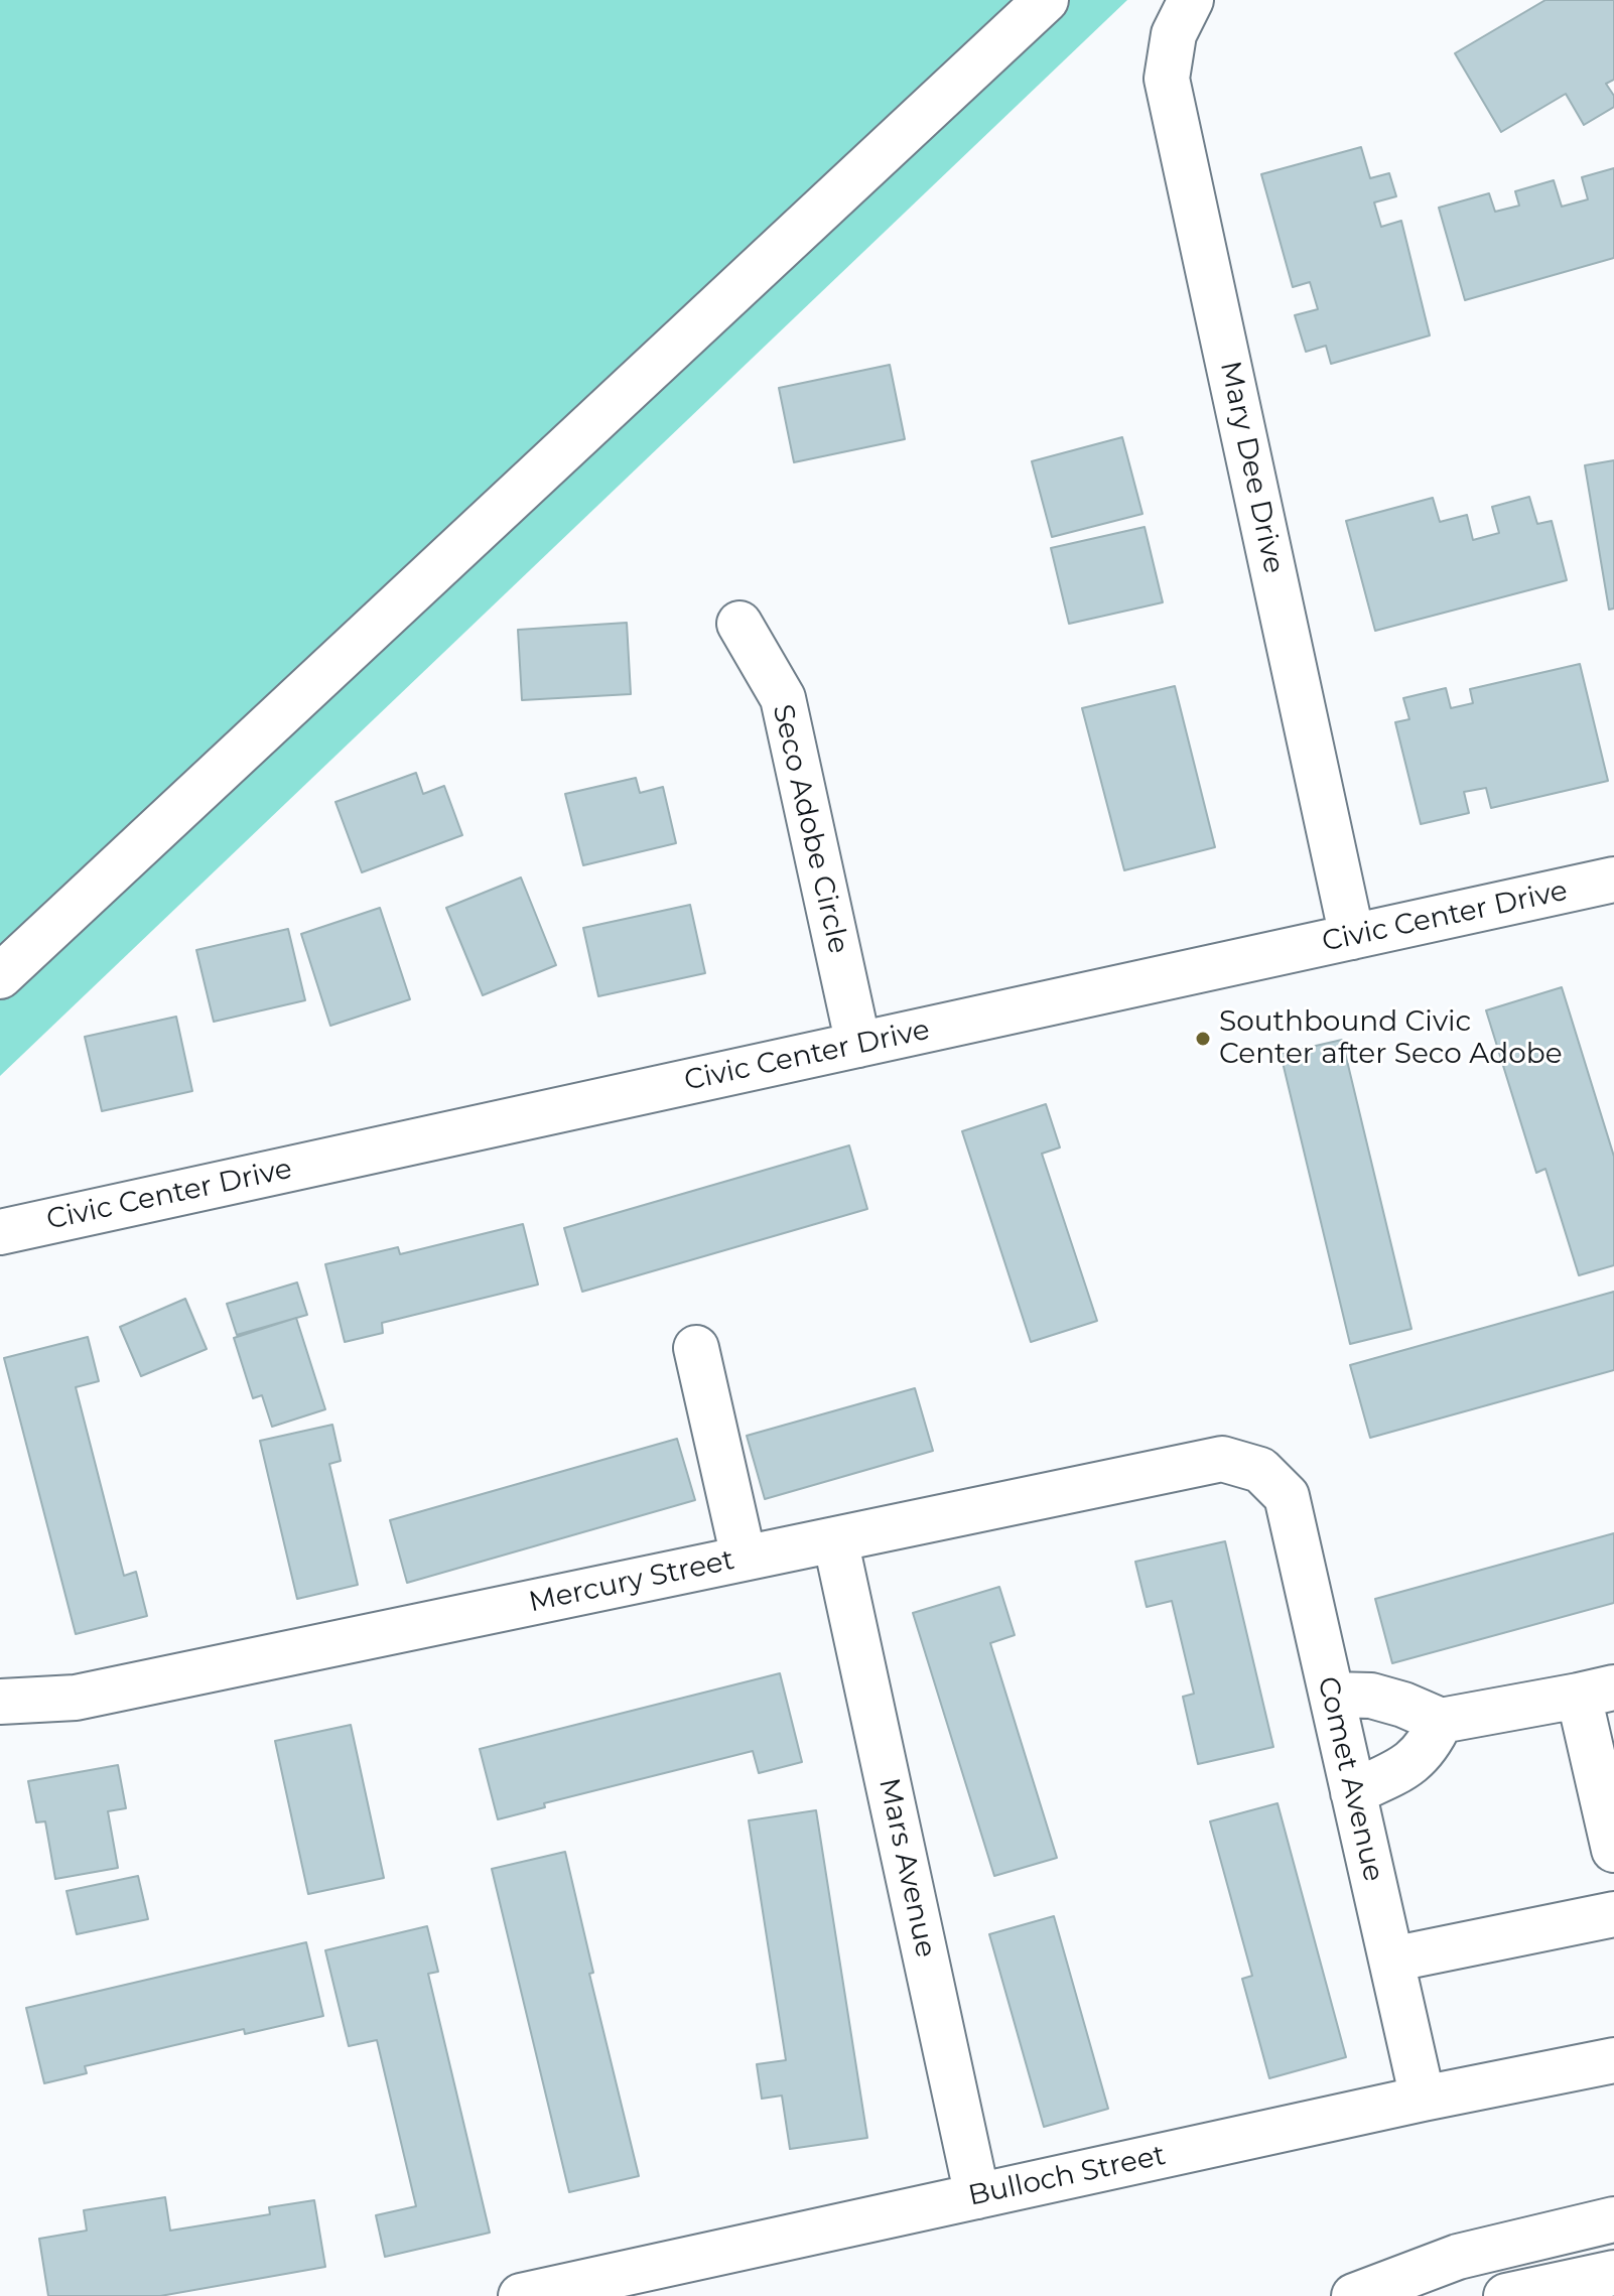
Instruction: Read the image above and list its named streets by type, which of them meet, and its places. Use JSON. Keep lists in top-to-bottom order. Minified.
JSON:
{"streets":{"main road":["Mary Dee Drive","Seco Adobe Circle","Civic Center Drive","Mercury Street","Comet Avenue","Mars Avenue","Bulloch Street"]},"crossings":[["Mary Dee Drive","Civic Center Drive"],["Seco Adobe Circle","Civic Center Drive"],["Mercury Street","Comet Avenue"],["Mercury Street","Mars Avenue"],["Comet Avenue","Bulloch Street"],["Mars Avenue","Bulloch Street"]],"places":["Southbound Civic Center after Seco Adobe"]}
